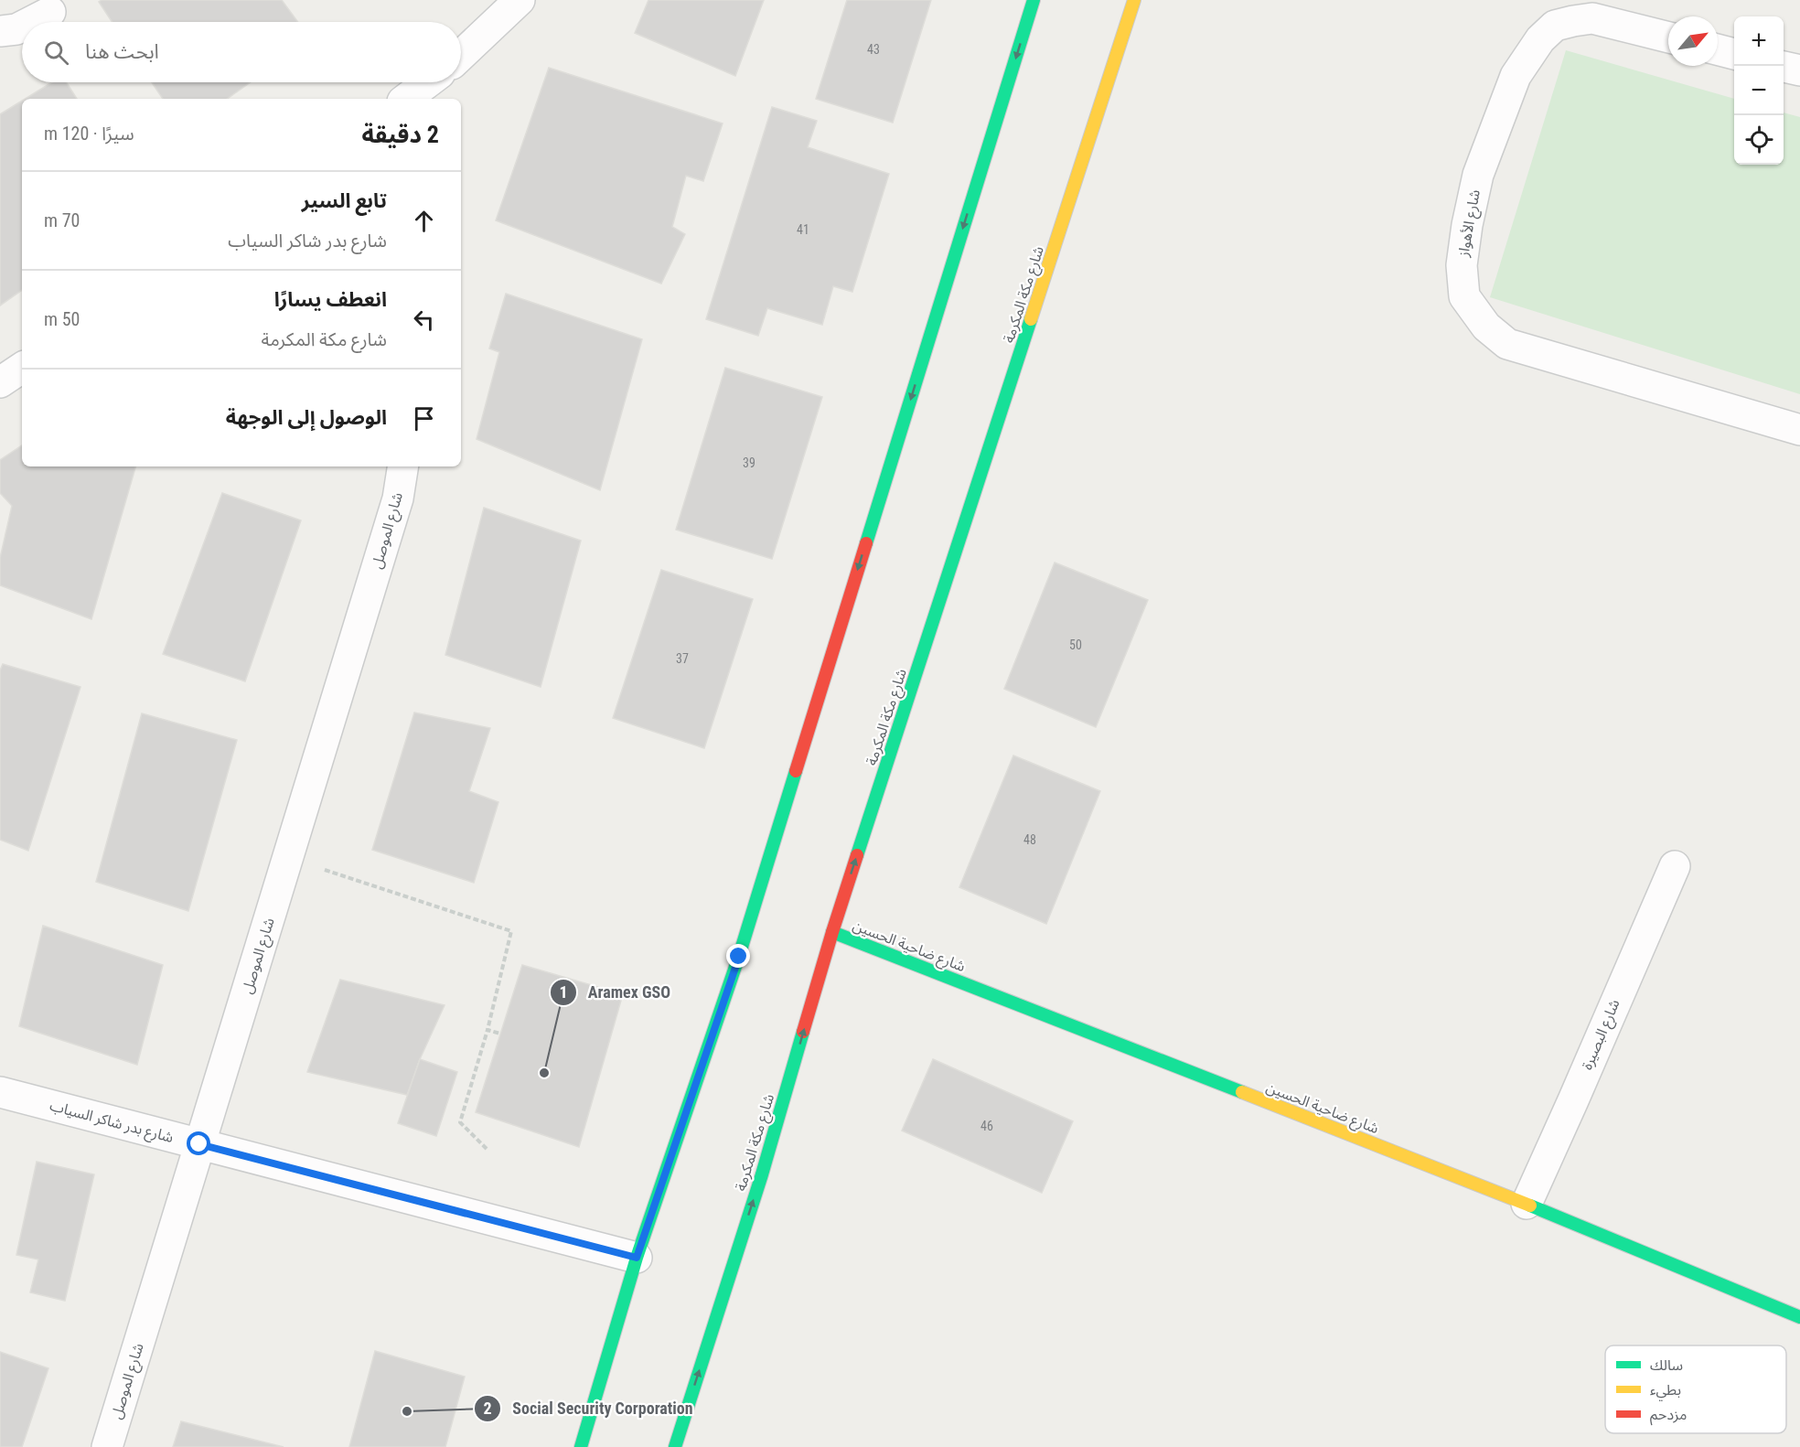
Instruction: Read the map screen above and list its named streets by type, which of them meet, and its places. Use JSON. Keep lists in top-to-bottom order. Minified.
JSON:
{"streets":{"main road":["شارع مكة المكرمة","شارع ضاحية الحسين"],"street":["شارع الأهواز","شارع الموصل","شارع البصيرة","شارع بدر شاكر السياب"]},"crossings":[["شارع مكة المكرمة","شارع ضاحية الحسين"],["شارع الموصل","شارع بدر شاكر السياب"],["شارع ضاحية الحسين","شارع البصيرة"]],"places":["Aramex GSO","Social Security Corporation"],"house_numbers":["43","41","39","50","37","48","46"],"legend":["سالك","بطيء","مزدحم"],"north":"top right","page":{"map_buttons":["+","−"],"search":"ابحث هنا","heading":["2 دقيقة","سيرًا · 120 m"],"list":[["تابع السير","شارع بدر شاكر السياب","70 m"],["انعطف يسارًا","شارع مكة المكرمة","50 m"],"الوصول إلى الوجهة"]}}
